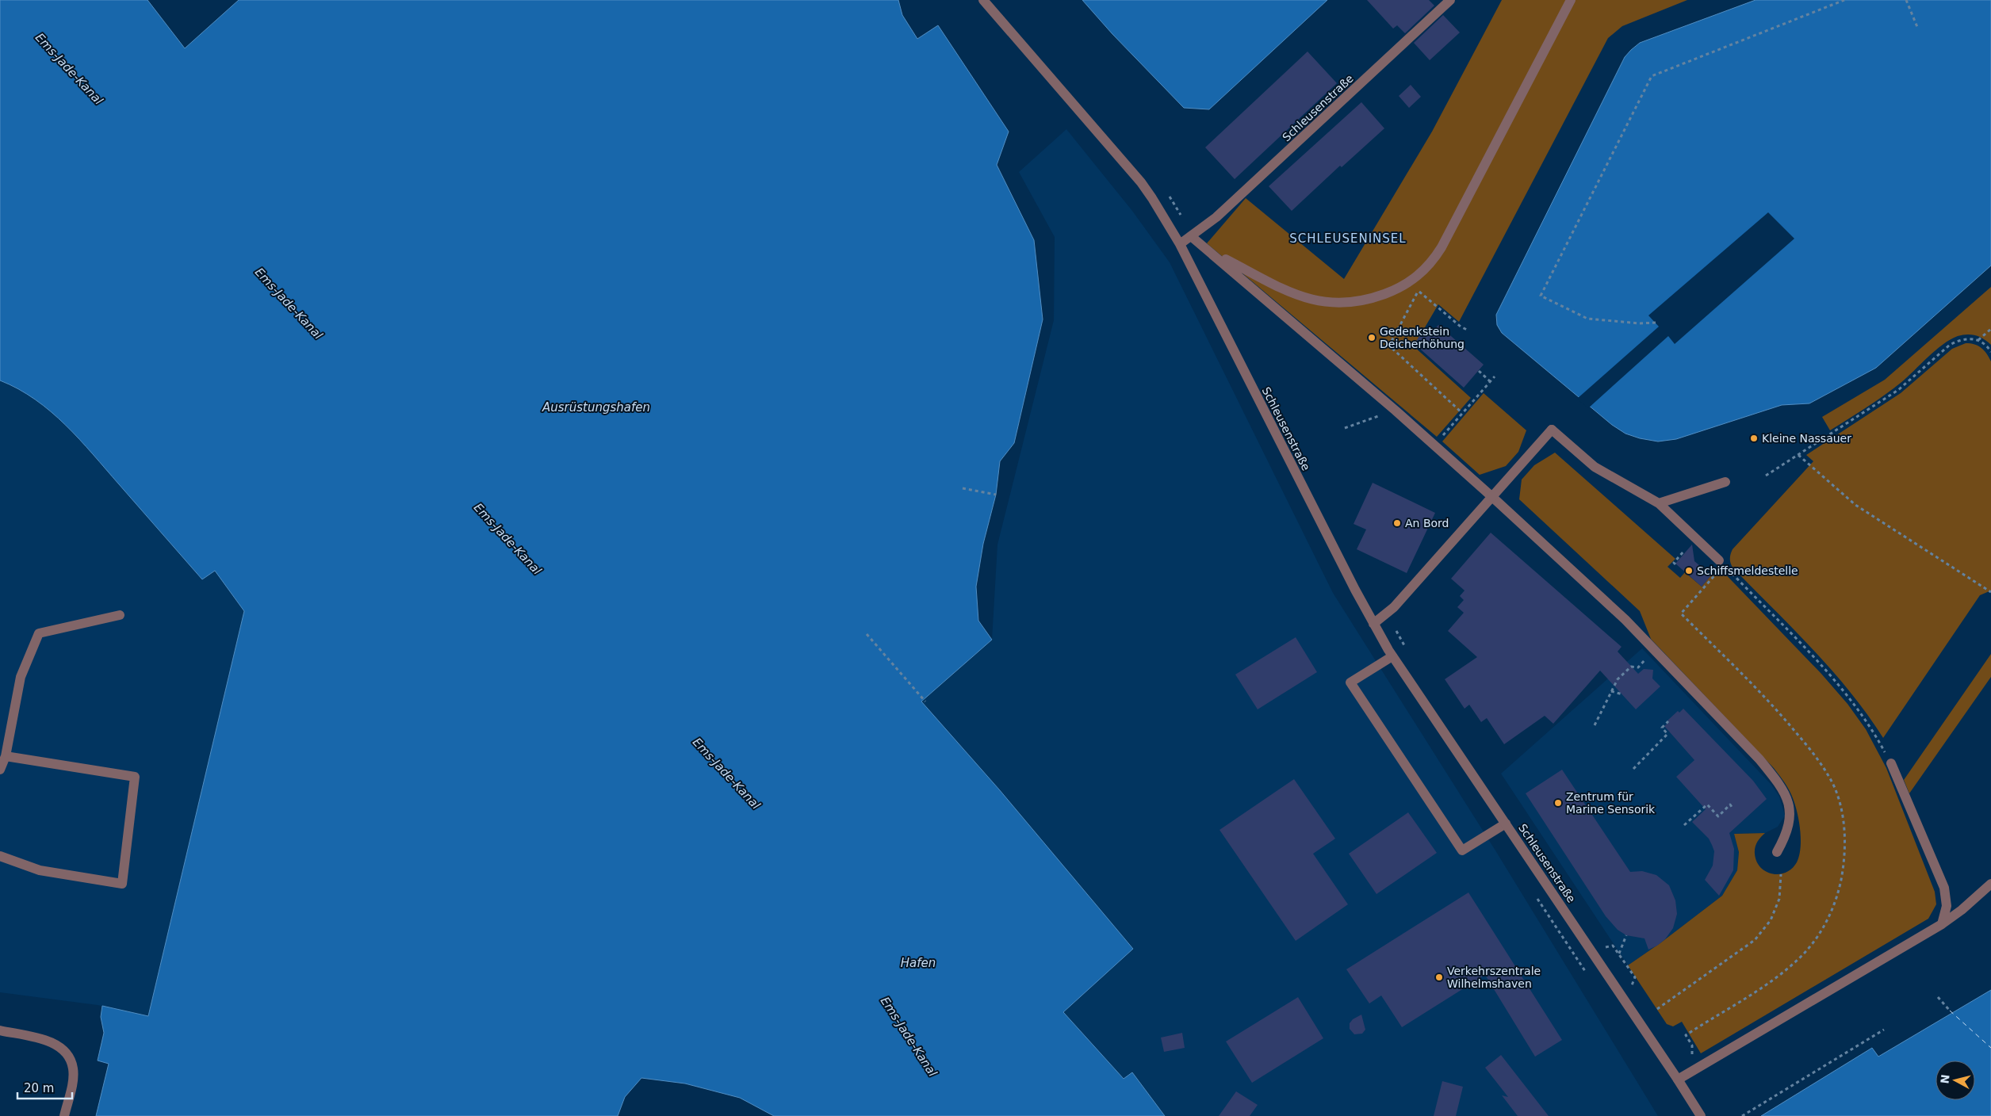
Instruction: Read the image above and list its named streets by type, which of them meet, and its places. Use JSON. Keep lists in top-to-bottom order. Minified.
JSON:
{"streets":{"street":["Schleusenstraße"]},"districts":["SCHLEUSENINSEL"],"water":["Ems-Jade-Kanal","Ausrüstungshafen","Hafen"],"places":["Gedenkstein Deicherhöhung","Kleine Nassauer","An Bord","Schiffsmeldestelle","Zentrum für Marine Sensorik","Verkehrszentrale Wilhelmshaven"],"scale_bar":"20 m","north":"left"}
